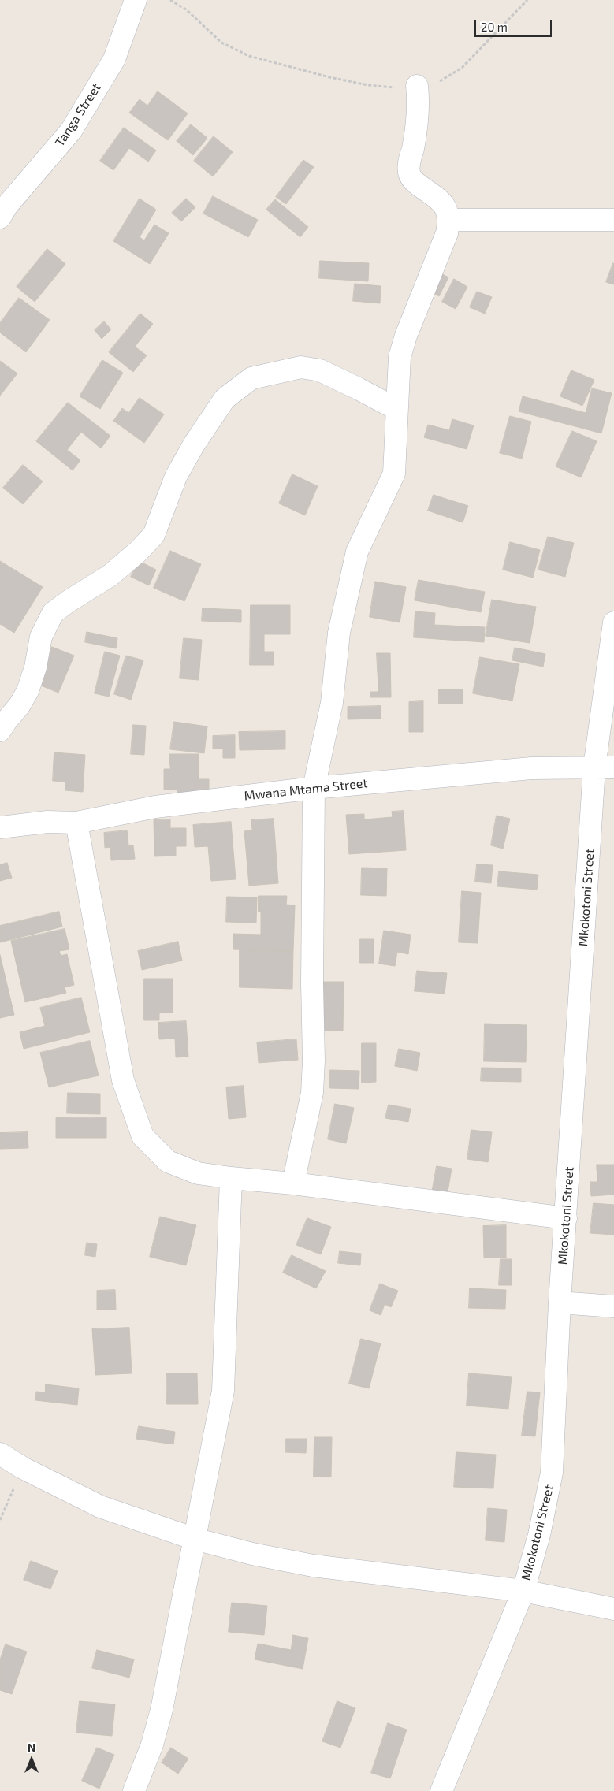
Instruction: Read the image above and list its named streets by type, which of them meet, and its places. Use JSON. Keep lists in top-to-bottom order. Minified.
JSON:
{"streets":{"street":["Tanga Street","Mwana Mtama Street","Mkokotoni Street"]},"crossings":[["Mwana Mtama Street","Mkokotoni Street"]],"scale_bar":"20 m","north":"top"}
